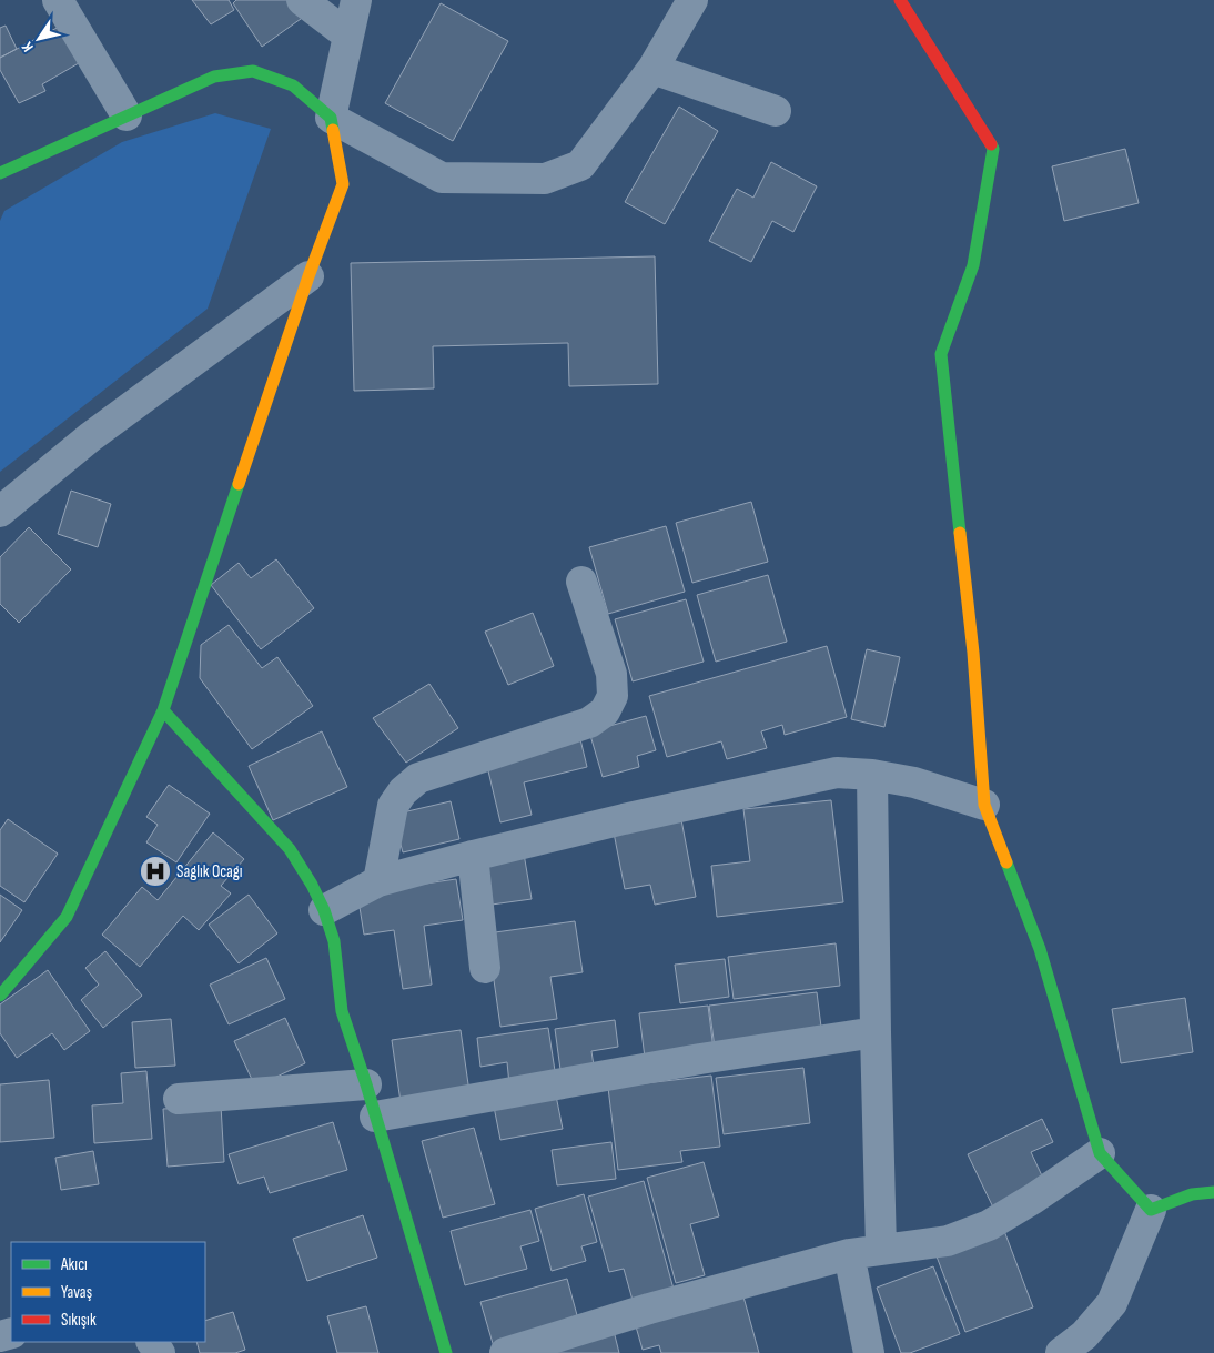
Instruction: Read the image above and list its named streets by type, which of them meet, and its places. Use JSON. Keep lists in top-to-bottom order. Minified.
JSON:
{"places":{"hospital":["Saglık Ocagı"]},"legend":["Akıcı","Yavaş","Sıkışık"],"north":"bottom left"}
